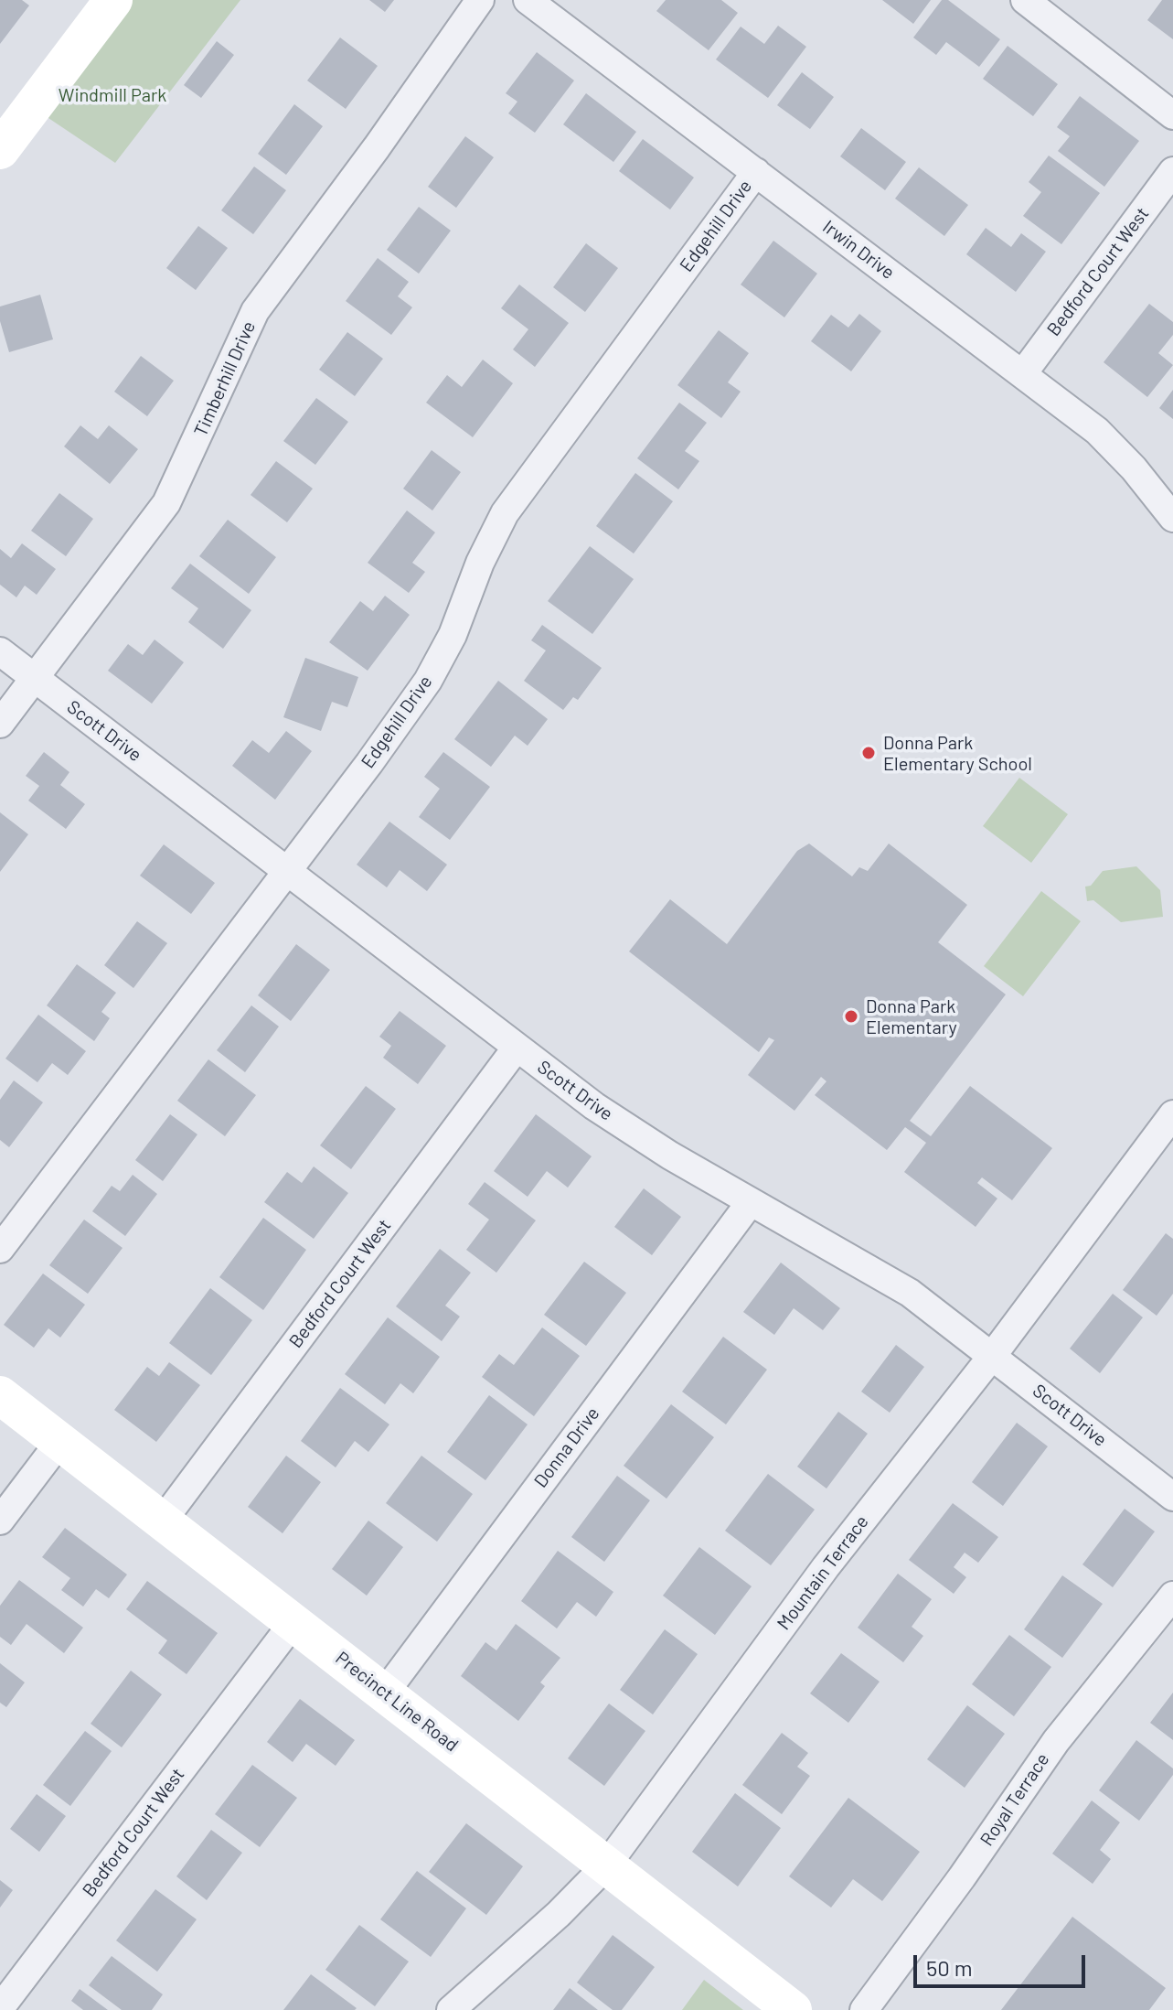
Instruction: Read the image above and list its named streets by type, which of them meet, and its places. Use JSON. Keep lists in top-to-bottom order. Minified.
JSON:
{"streets":{"main road":["Precinct Line Road"],"street":["Edgehill Drive","Irwin Drive","Bedford Court West","Timberhill Drive","Scott Drive","Donna Drive","Mountain Terrace","Royal Terrace"]},"crossings":[["Edgehill Drive","Irwin Drive"],["Edgehill Drive","Scott Drive"],["Irwin Drive","Bedford Court West"],["Bedford Court West","Scott Drive"],["Bedford Court West","Precinct Line Road"],["Timberhill Drive","Scott Drive"],["Scott Drive","Donna Drive"],["Scott Drive","Mountain Terrace"],["Donna Drive","Precinct Line Road"],["Mountain Terrace","Precinct Line Road"]],"parks":["Windmill Park"],"places":["Donna Park Elementary School","Donna Park Elementary"],"scale_bar":"50 m"}
